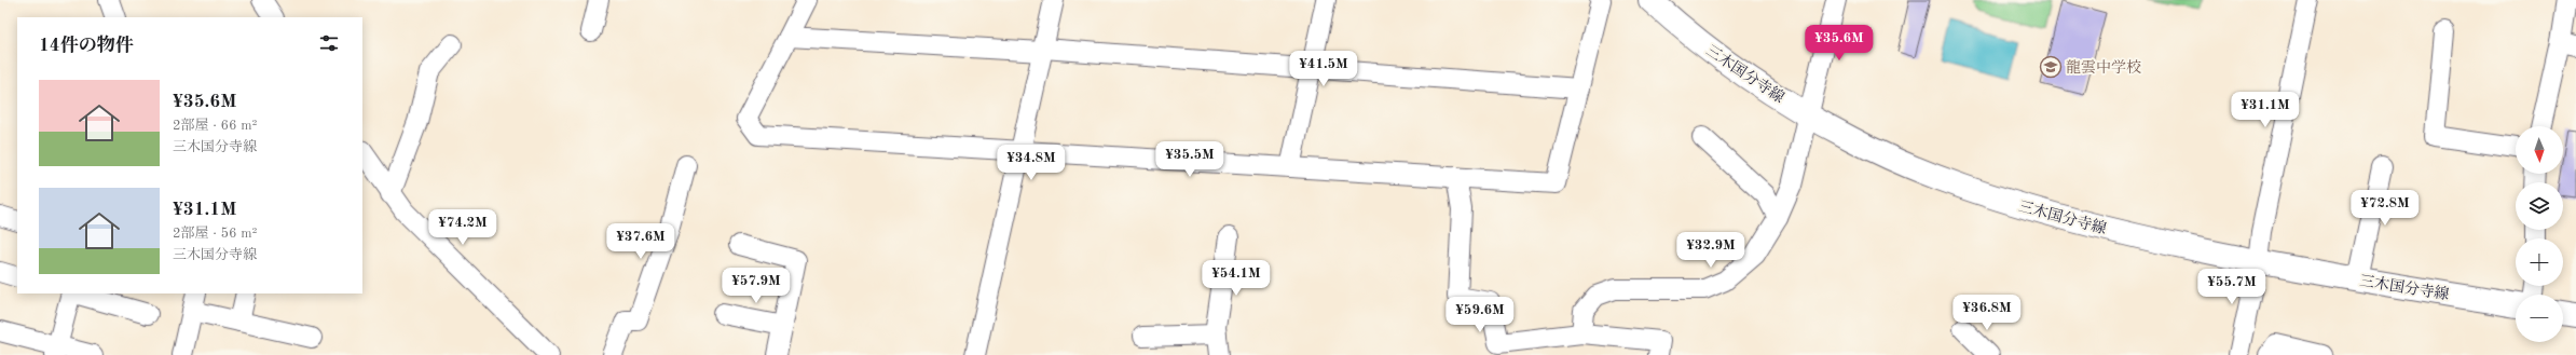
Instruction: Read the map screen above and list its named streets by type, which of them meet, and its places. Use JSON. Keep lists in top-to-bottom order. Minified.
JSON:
{"streets":{"main road":["三木国分寺線"]},"places":{"school or university":["龍雲中学校"]},"north":"bottom","page":{"heading":"14件の物件","price":["¥35.6M","¥41.5M","¥31.1M","¥35.5M","¥34.8M","¥72.8M","¥74.2M","¥37.6M","¥32.9M","¥54.1M","¥57.9M","¥55.7M","¥36.8M","¥59.6M"],"list":[{"name":"¥35.6M","note":"2部屋 · 66 m² · 三木国分寺線"},{"name":"¥31.1M","note":"2部屋 · 56 m² · 三木国分寺線"}],"map_buttons":["+","−"]}}
